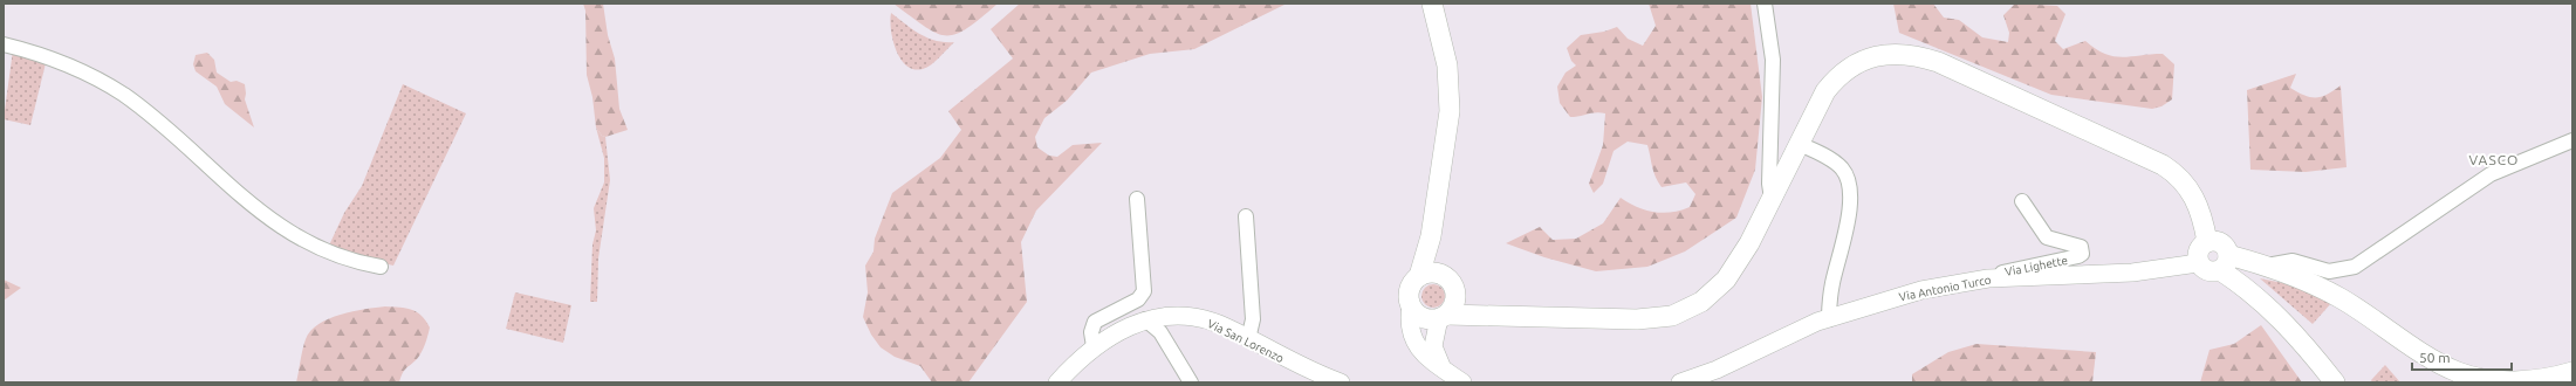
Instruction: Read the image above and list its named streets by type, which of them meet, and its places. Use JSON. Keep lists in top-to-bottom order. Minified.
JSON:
{"streets":{"street":["Via Lighette","Via Antonio Turco","Via San Lorenzo"]},"crossings":[["Via Lighette","Via Antonio Turco"]],"districts":["VASCO"],"scale_bar":"50 m"}
